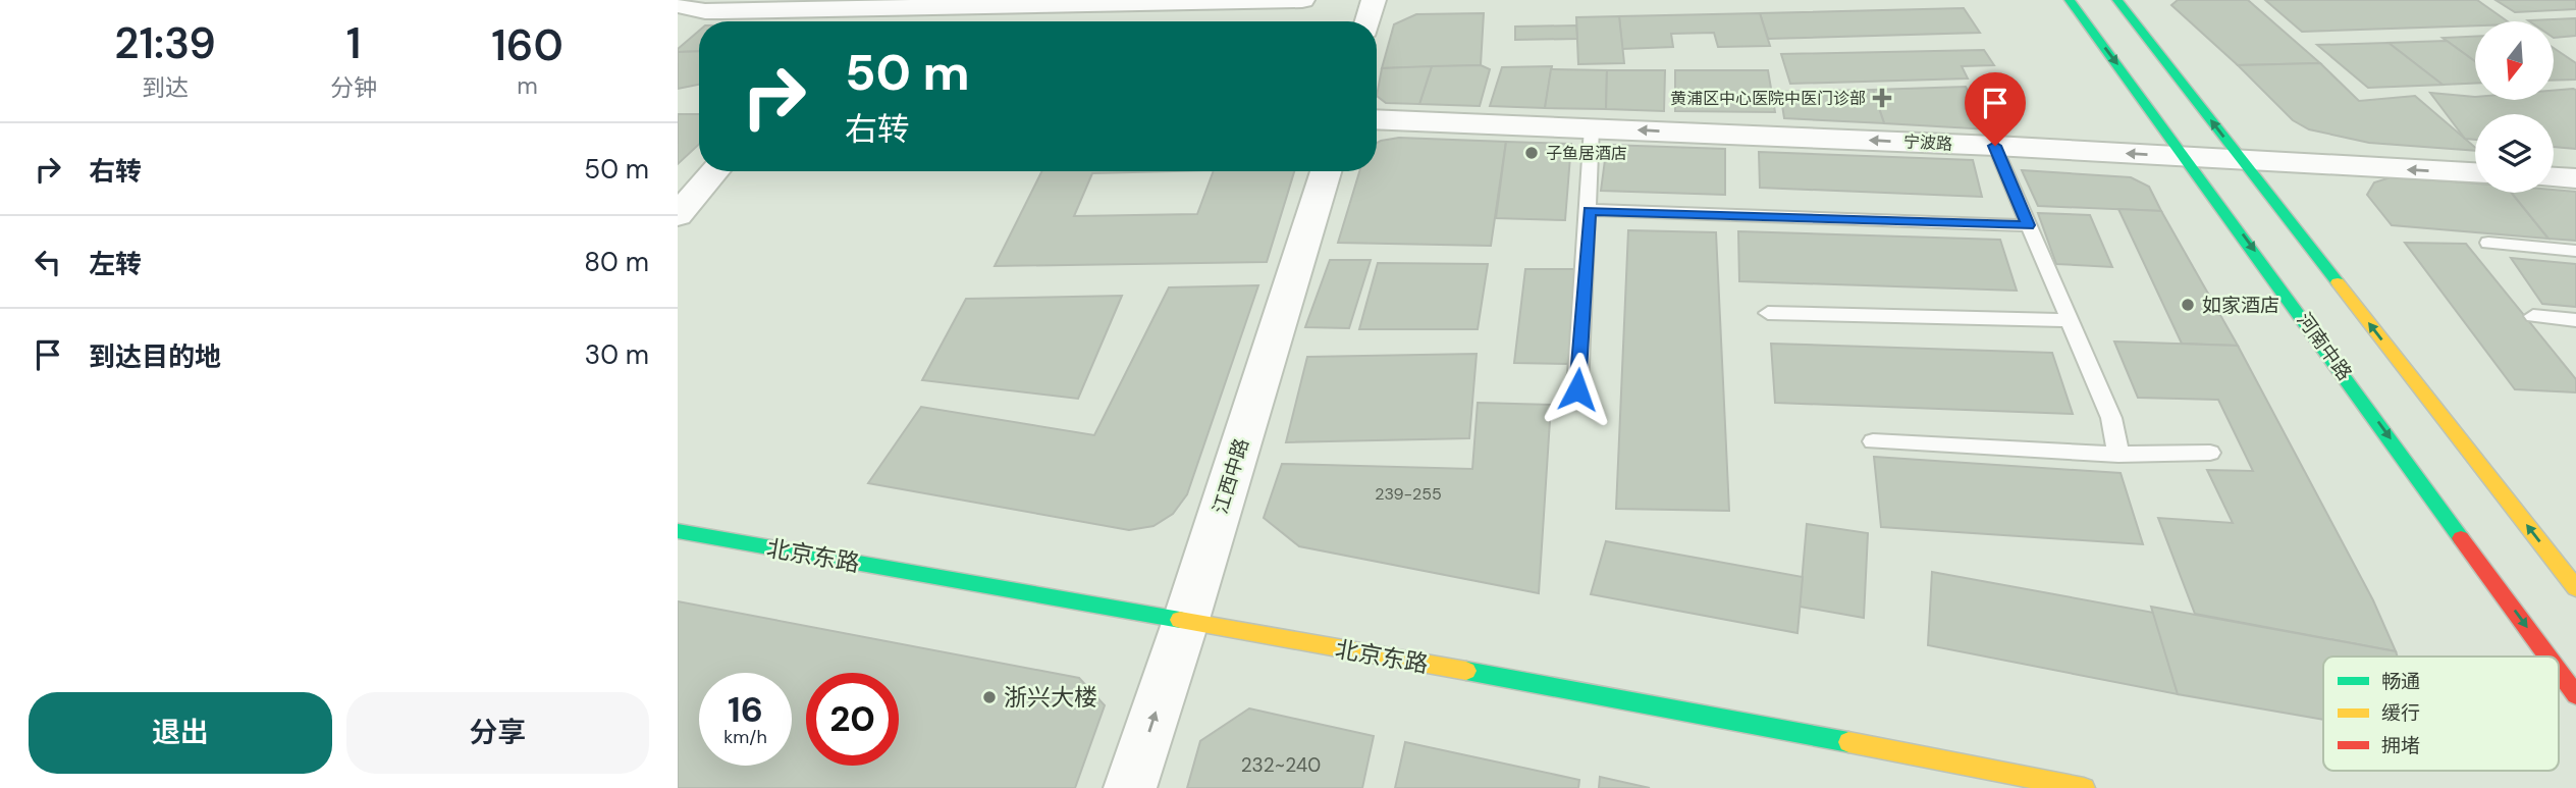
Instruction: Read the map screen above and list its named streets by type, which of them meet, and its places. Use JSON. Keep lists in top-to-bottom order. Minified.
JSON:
{"streets":{"main road":["河南中路","北京东路"],"street":["宁波路","江西中路"]},"crossings":[["宁波路","河南中路"],["江西中路","北京东路"]],"one_way":["宁波路"],"places":{"health":["黄浦区中心医院中医门诊部"],"other":["子鱼居酒店","如家酒店","浙兴大楼"]},"house_numbers":["239-255","232~240"],"legend":["畅通","缓行","拥堵"],"north":"bottom","page":{"eta":["21:39","到达","1","分钟","160","m"],"turn":["50 m","右转"],"list":[{"name":"右转","value":"50 m"},{"name":"左转","value":"80 m"},{"name":"到达目的地","value":"30 m"}],"speed":"16 km/h","limit":"20","buttons":["退出","分享"]}}
